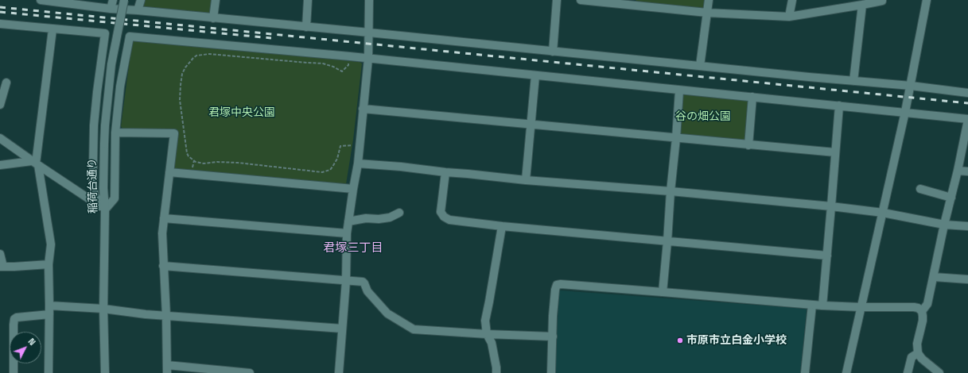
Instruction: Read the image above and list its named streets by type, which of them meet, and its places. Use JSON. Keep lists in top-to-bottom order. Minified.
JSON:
{"streets":{"street":["稲荷台通り"]},"districts":["君塚三丁目"],"parks":["君塚中央公園","谷の畑公園"],"places":["市原市立白金小学校"],"north":"top right"}
